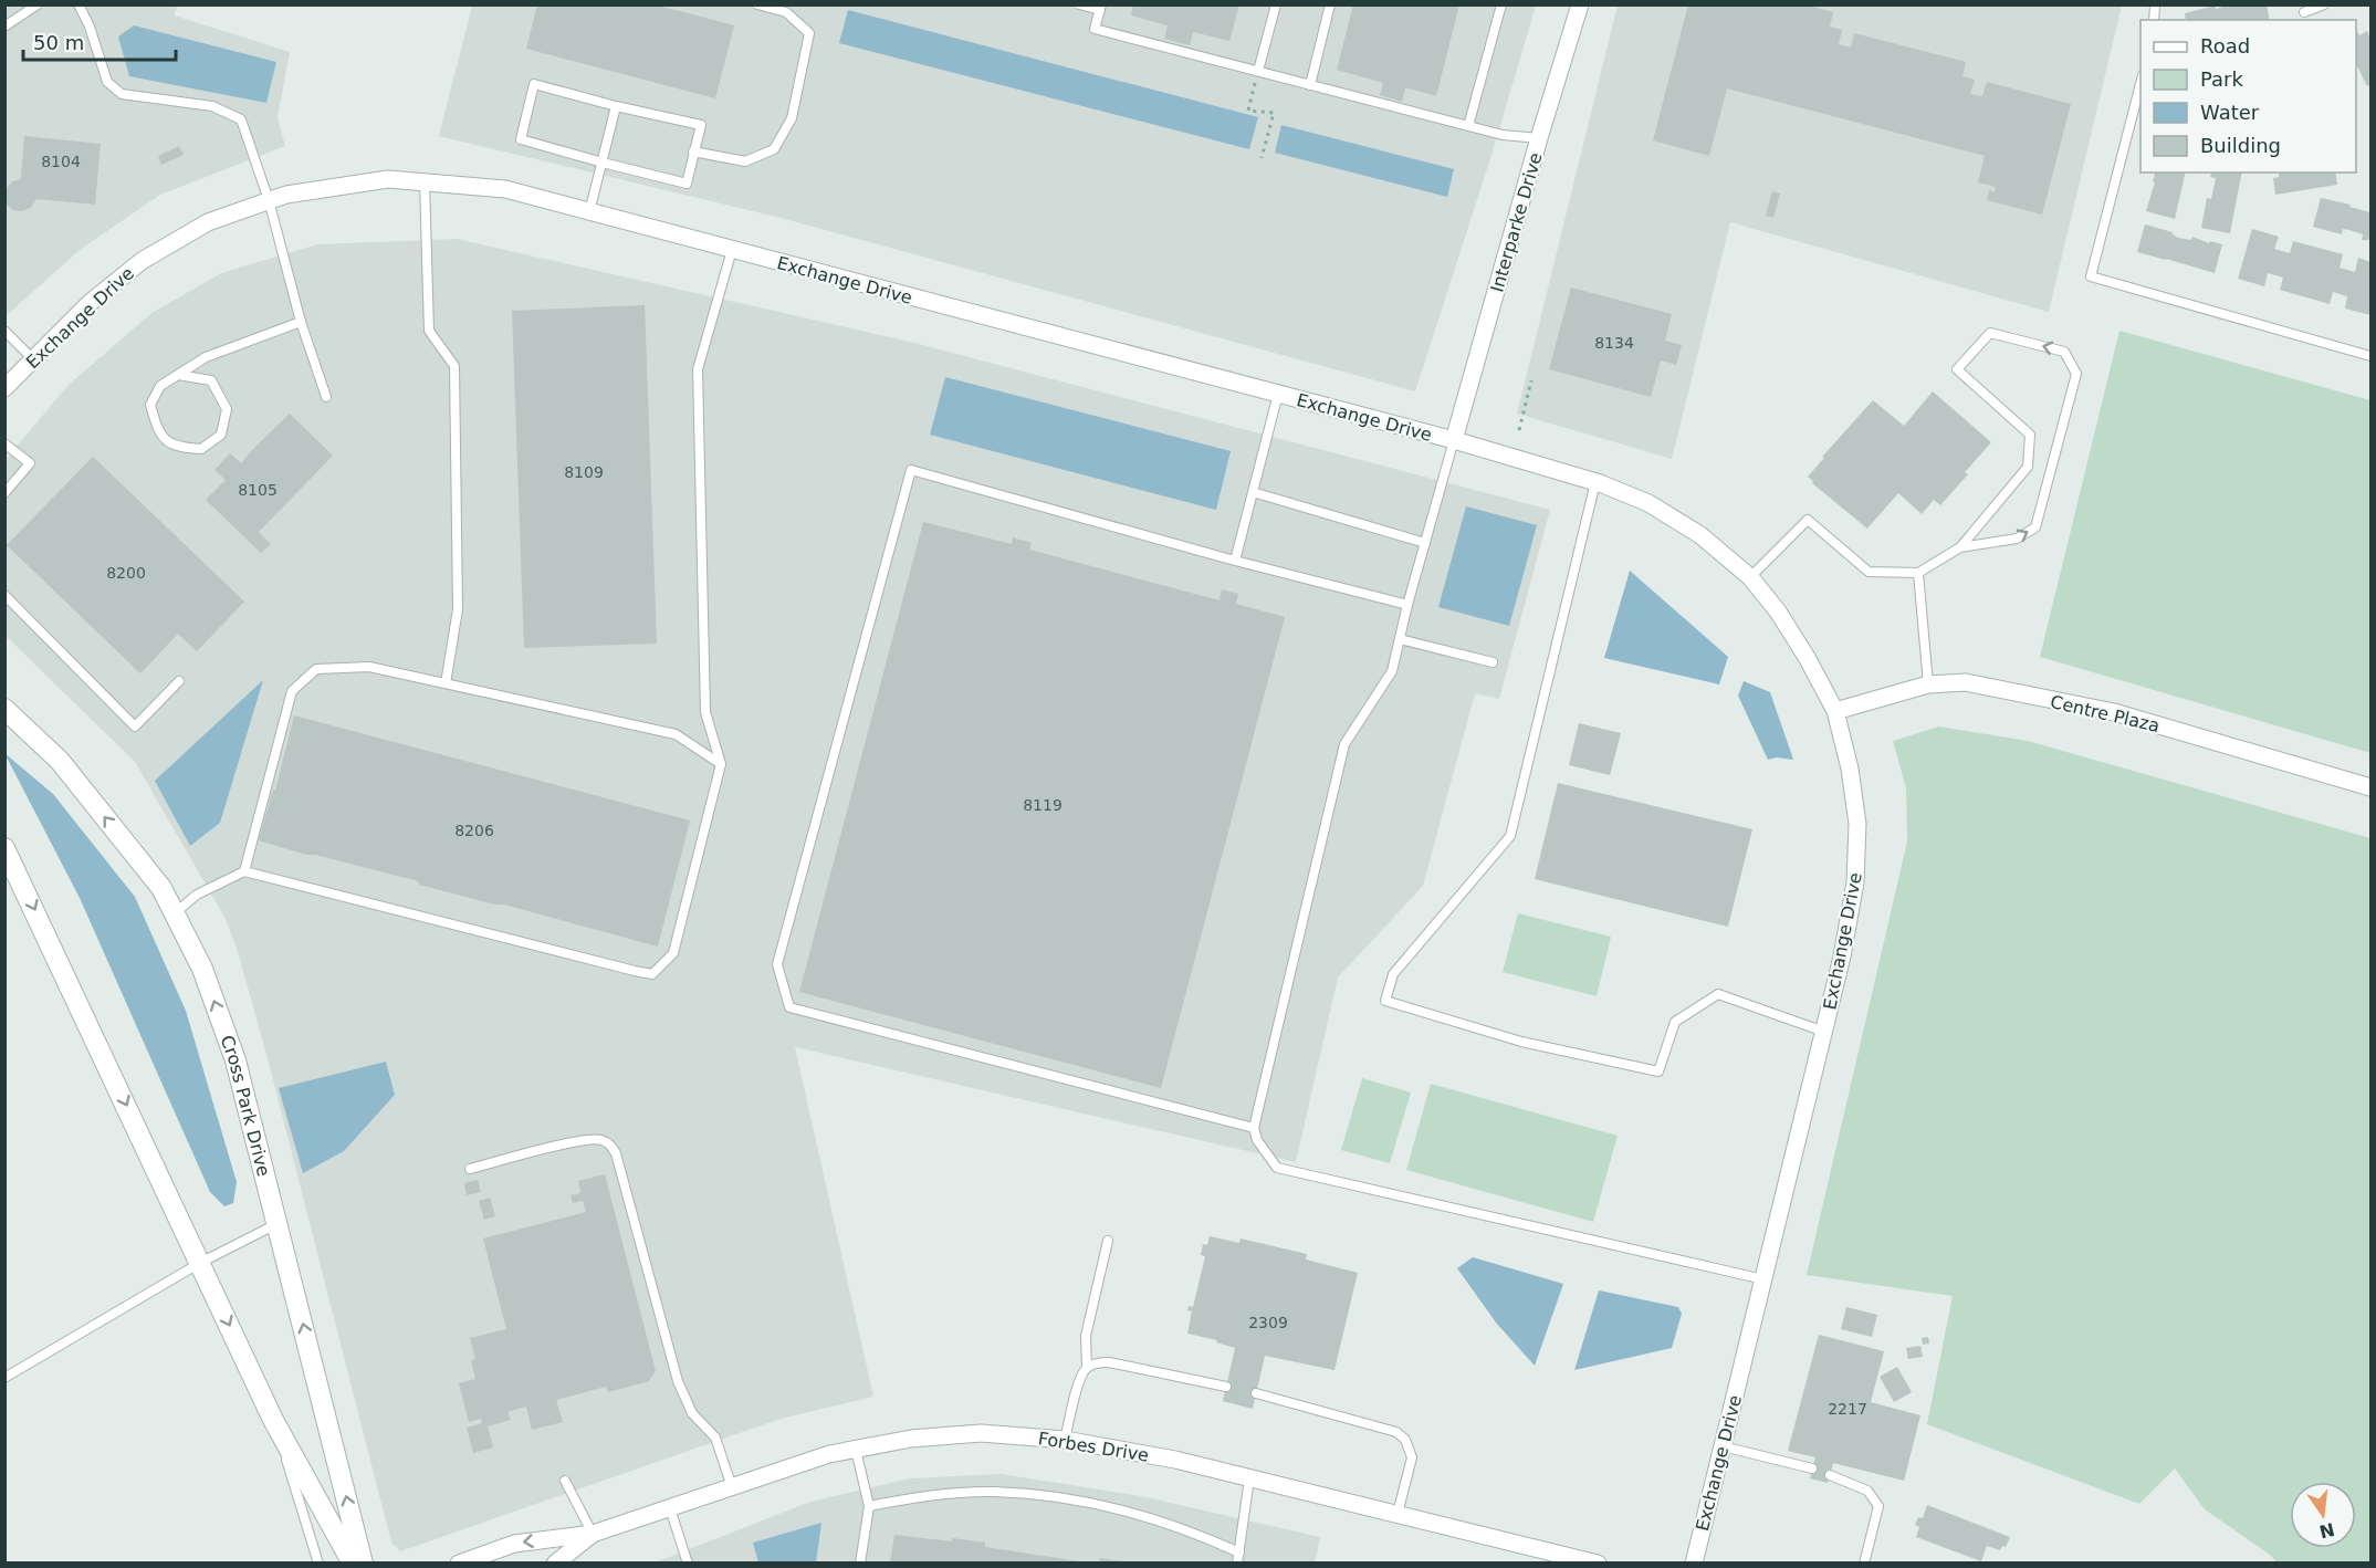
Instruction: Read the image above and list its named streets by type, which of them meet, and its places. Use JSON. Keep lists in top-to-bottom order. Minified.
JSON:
{"streets":{"street":["Interparke Drive","Exchange Drive","Centre Plaza","Cross Park Drive","Forbes Drive"]},"crossings":[["Interparke Drive","Exchange Drive"],["Exchange Drive","Centre Plaza"]],"house_numbers":["8104","8134","8109","8105","8200","8119","8206","2309","2217"],"legend":["Road","Park","Water","Building"],"scale_bar":"50 m","north":"bottom"}
